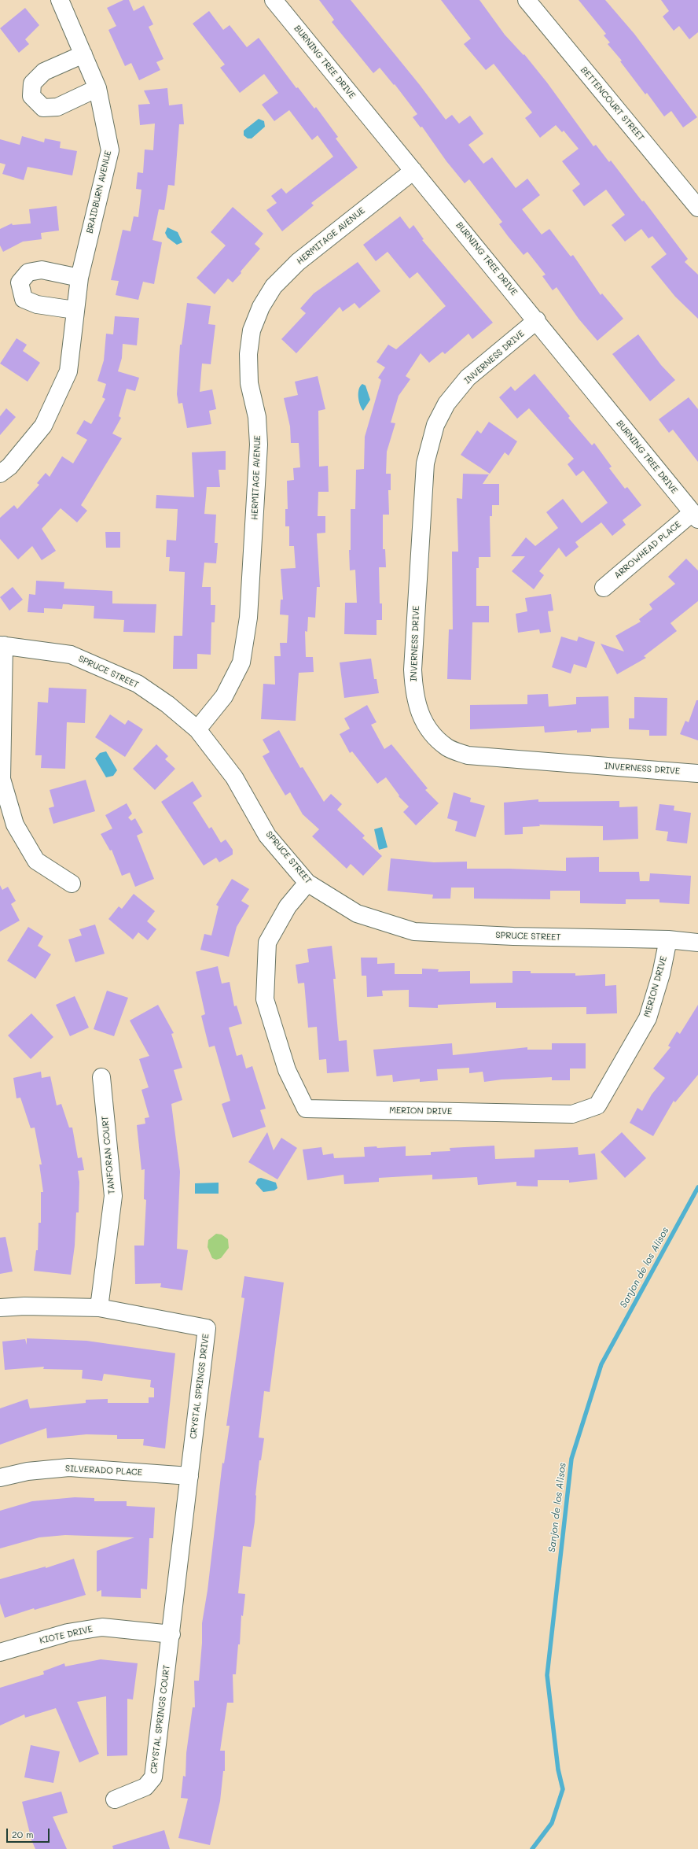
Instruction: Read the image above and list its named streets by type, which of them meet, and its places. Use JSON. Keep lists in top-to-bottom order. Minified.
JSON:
{"streets":{"street":["BURNING TREE DRIVE","BETTENCOURT STREET","BRAIDBURN AVENUE","HERMITAGE AVENUE","INVERNESS DRIVE","ARROWHEAD PLACE","SPRUCE STREET","MERION DRIVE","TANFORAN COURT","CRYSTAL SPRINGS DRIVE","SILVERADO PLACE","KIOTE DRIVE","CRYSTAL SPRINGS COURT"]},"crossings":[["BURNING TREE DRIVE","HERMITAGE AVENUE"],["BURNING TREE DRIVE","INVERNESS DRIVE"],["BURNING TREE DRIVE","ARROWHEAD PLACE"],["HERMITAGE AVENUE","SPRUCE STREET"],["SPRUCE STREET","MERION DRIVE"],["TANFORAN COURT","CRYSTAL SPRINGS DRIVE"],["CRYSTAL SPRINGS DRIVE","SILVERADO PLACE"],["CRYSTAL SPRINGS DRIVE","KIOTE DRIVE"],["CRYSTAL SPRINGS DRIVE","CRYSTAL SPRINGS COURT"],["KIOTE DRIVE","CRYSTAL SPRINGS COURT"]],"water":["Sanjon de los Alisos"],"scale_bar":"20 m"}
